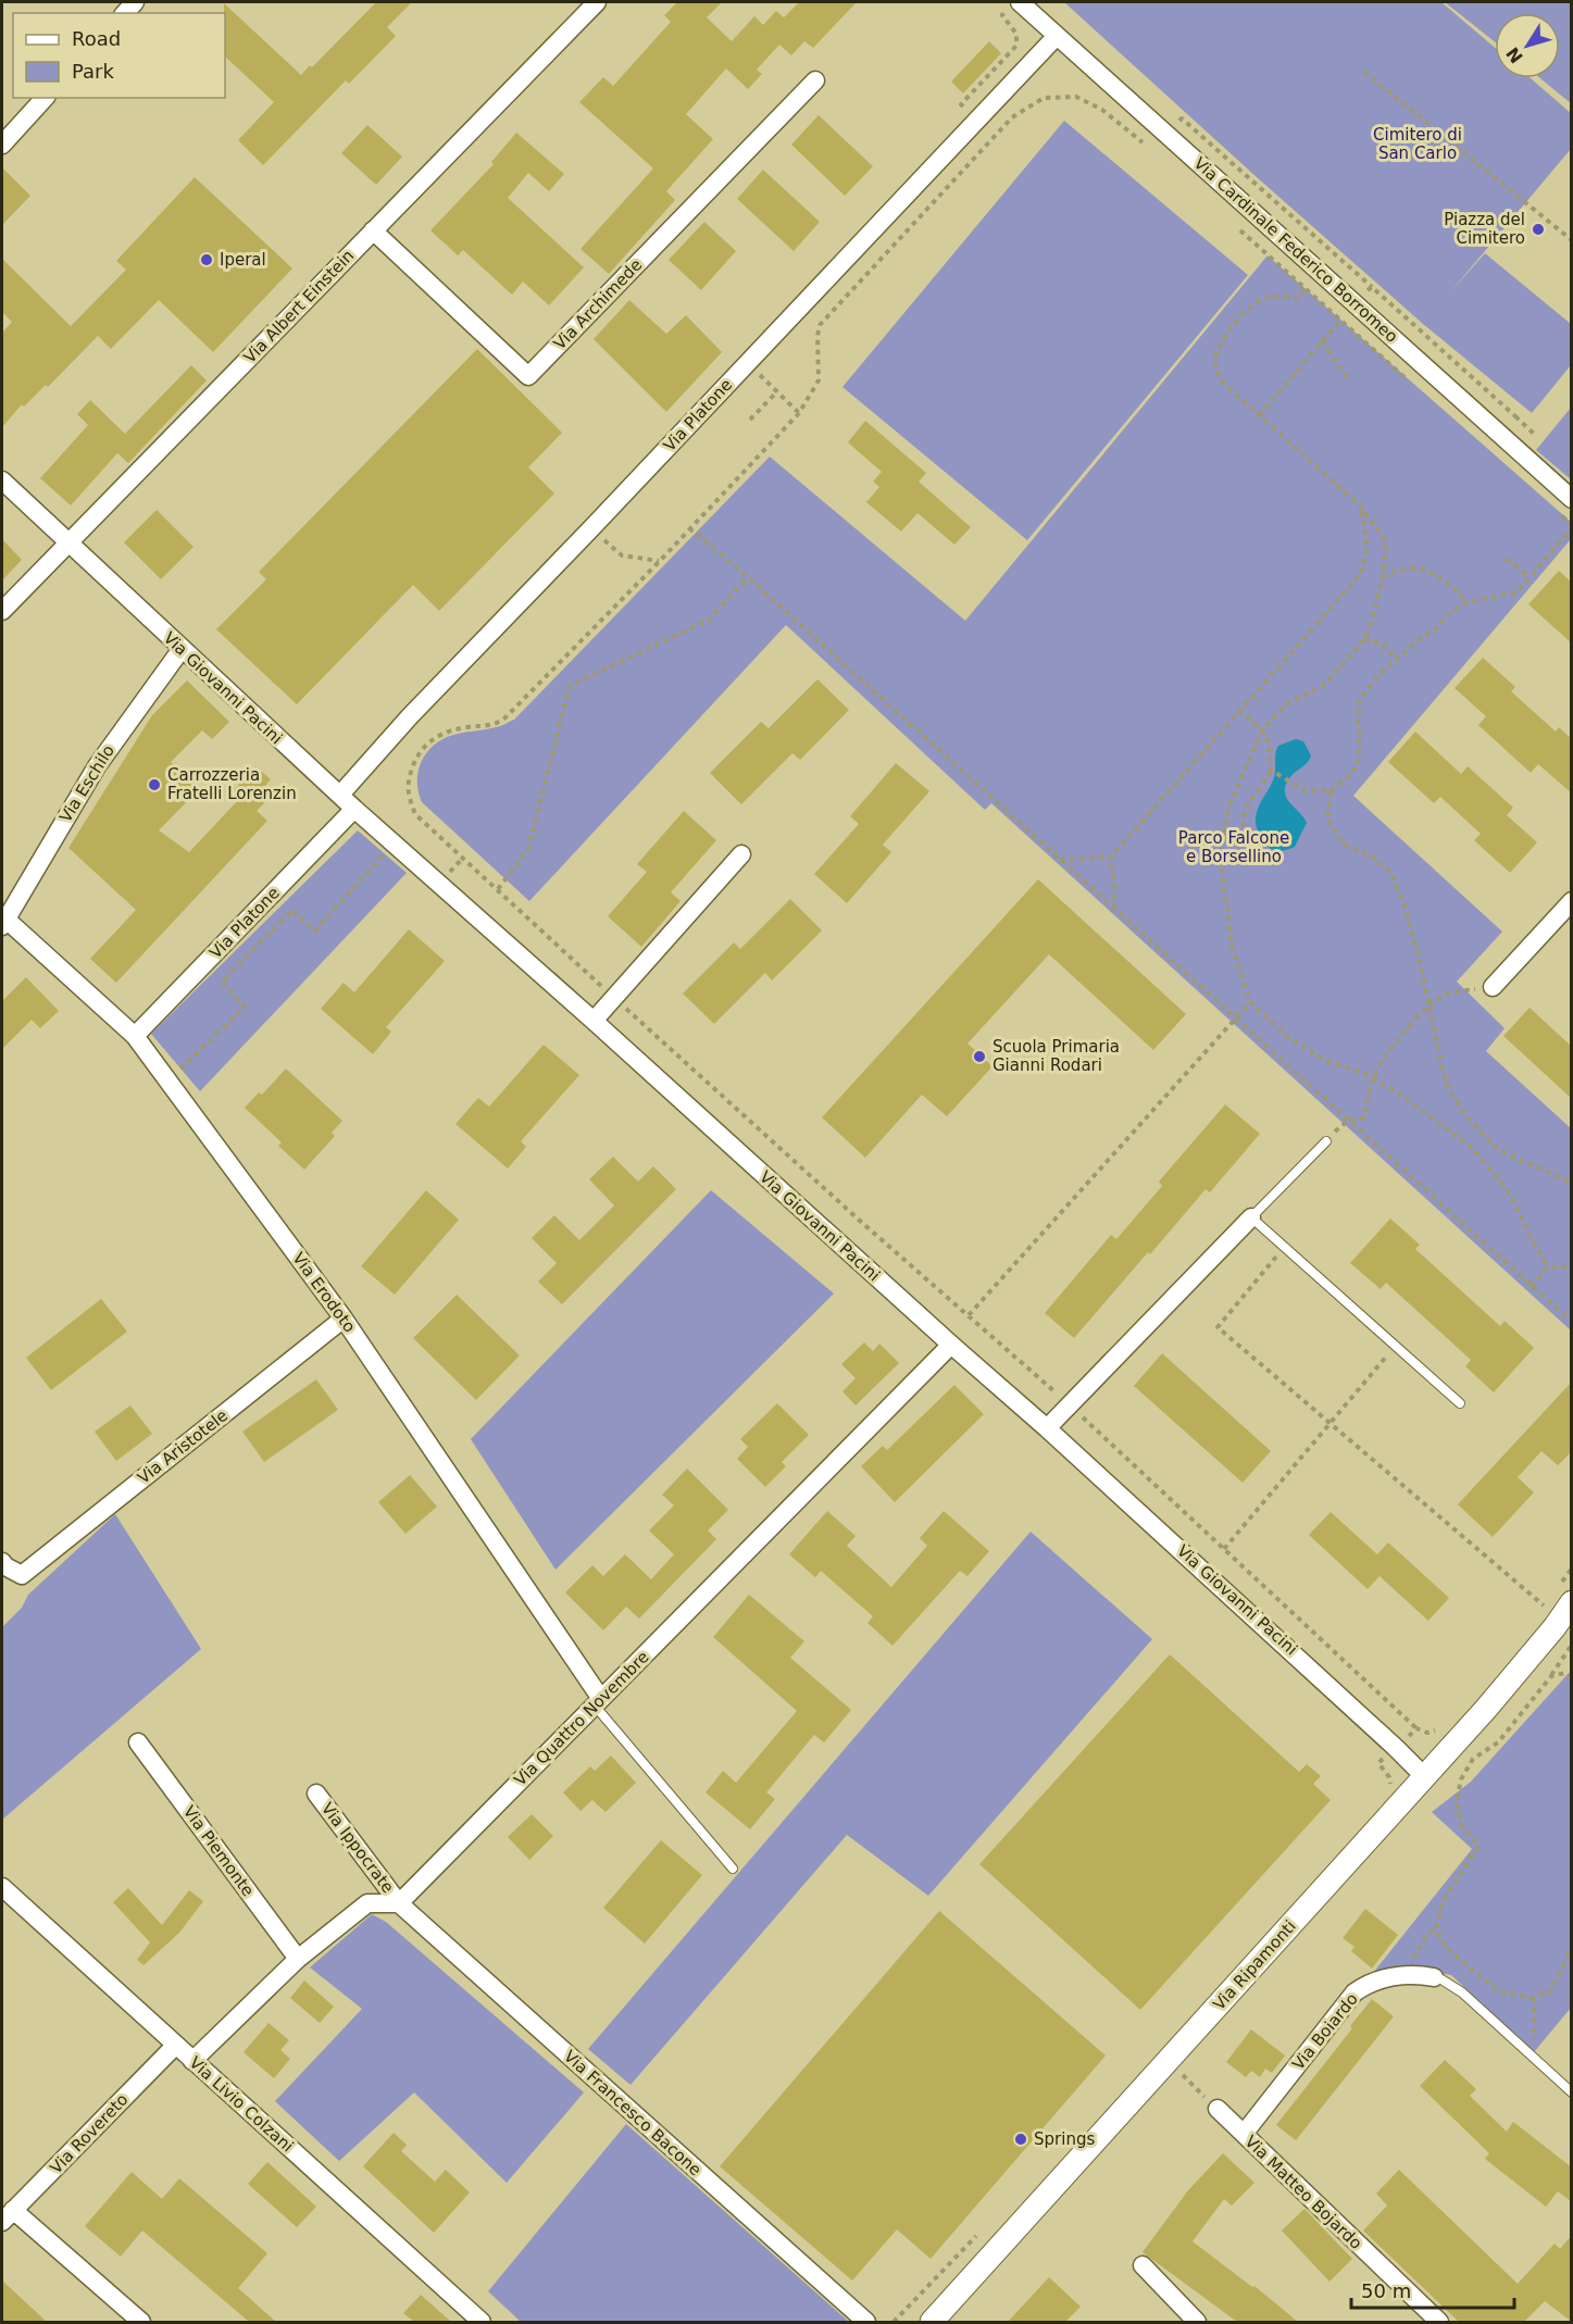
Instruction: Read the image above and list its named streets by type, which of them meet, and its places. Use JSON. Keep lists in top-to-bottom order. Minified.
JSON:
{"streets":{"street":["Via Cardinale Federico Borromeo","Via Archimede","Via Albert Einstein","Via Platone","Via Giovanni Pacini","Via Eschilo","Via Erodoto","Via Aristotele","Via Quattro Novembre","Via Ippocrate","Via Piemonte","Via Ripamonti","Via Boiardo","Via Livio Colzani","Via Francesco Bacone","Via Rovereto","Via Matteo Bojardo"]},"crossings":[["Via Cardinale Federico Borromeo","Via Platone"],["Via Archimede","Via Albert Einstein"],["Via Albert Einstein","Via Giovanni Pacini"],["Via Platone","Via Giovanni Pacini"],["Via Platone","Via Erodoto"],["Via Giovanni Pacini","Via Eschilo"],["Via Giovanni Pacini","Via Quattro Novembre"],["Via Giovanni Pacini","Via Ripamonti"],["Via Eschilo","Via Erodoto"],["Via Erodoto","Via Aristotele"],["Via Erodoto","Via Quattro Novembre"],["Via Quattro Novembre","Via Ippocrate"],["Via Quattro Novembre","Via Francesco Bacone"],["Via Ippocrate","Via Francesco Bacone"],["Via Boiardo","Via Matteo Bojardo"],["Via Livio Colzani","Via Rovereto"]],"parks":["Cimitero di San Carlo","Parco Falcone e Borsellino"],"places":["Piazza del Cimitero","Iperal","Carrozzeria Fratelli Lorenzin","Scuola Primaria Gianni Rodari","Springs"],"legend":["Road","Park"],"scale_bar":"50 m","north":"bottom left"}
